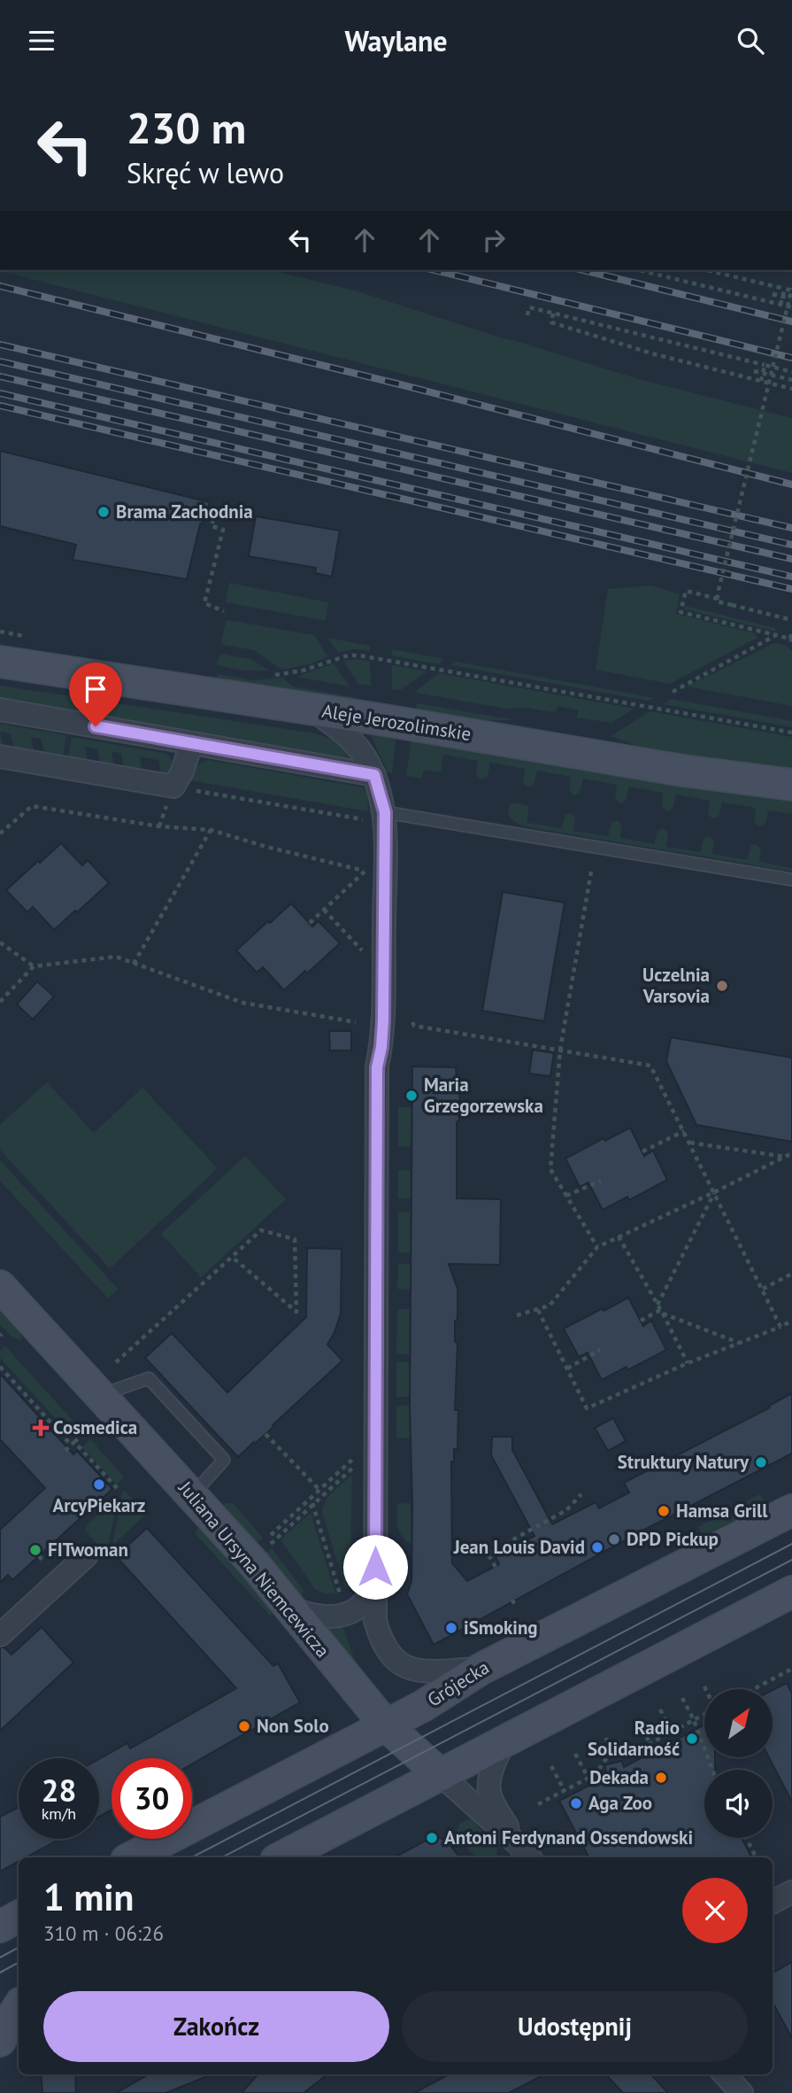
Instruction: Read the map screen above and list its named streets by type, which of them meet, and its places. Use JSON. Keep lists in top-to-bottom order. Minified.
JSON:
{"streets":{"main road":["Aleje Jerozolimskie","Juliana Ursyna Niemcewicza","Grójecka"]},"crossings":[["Juliana Ursyna Niemcewicza","Grójecka"]],"places":{"other":["Brama Zachodnia","Uczelnia Varsovia","Maria Grzegorzewska","Struktury Natury","ArcyPiekarz","Hamsa Grill","DPD Pickup","Jean Louis David","FITwoman","iSmoking","Non Solo","Radio Solidarność","Dekada","Aga Zoo","Antoni Ferdynand Ossendowski"],"health":["Cosmedica"]},"north":"top right","page":{"header":"Waylane","turn":["230 m","Skręć w lewo"],"speed":"28 km/h","limit":"30","heading":["1 min","310 m · 06:26"],"buttons":["Zakończ","Udostępnij"]}}
